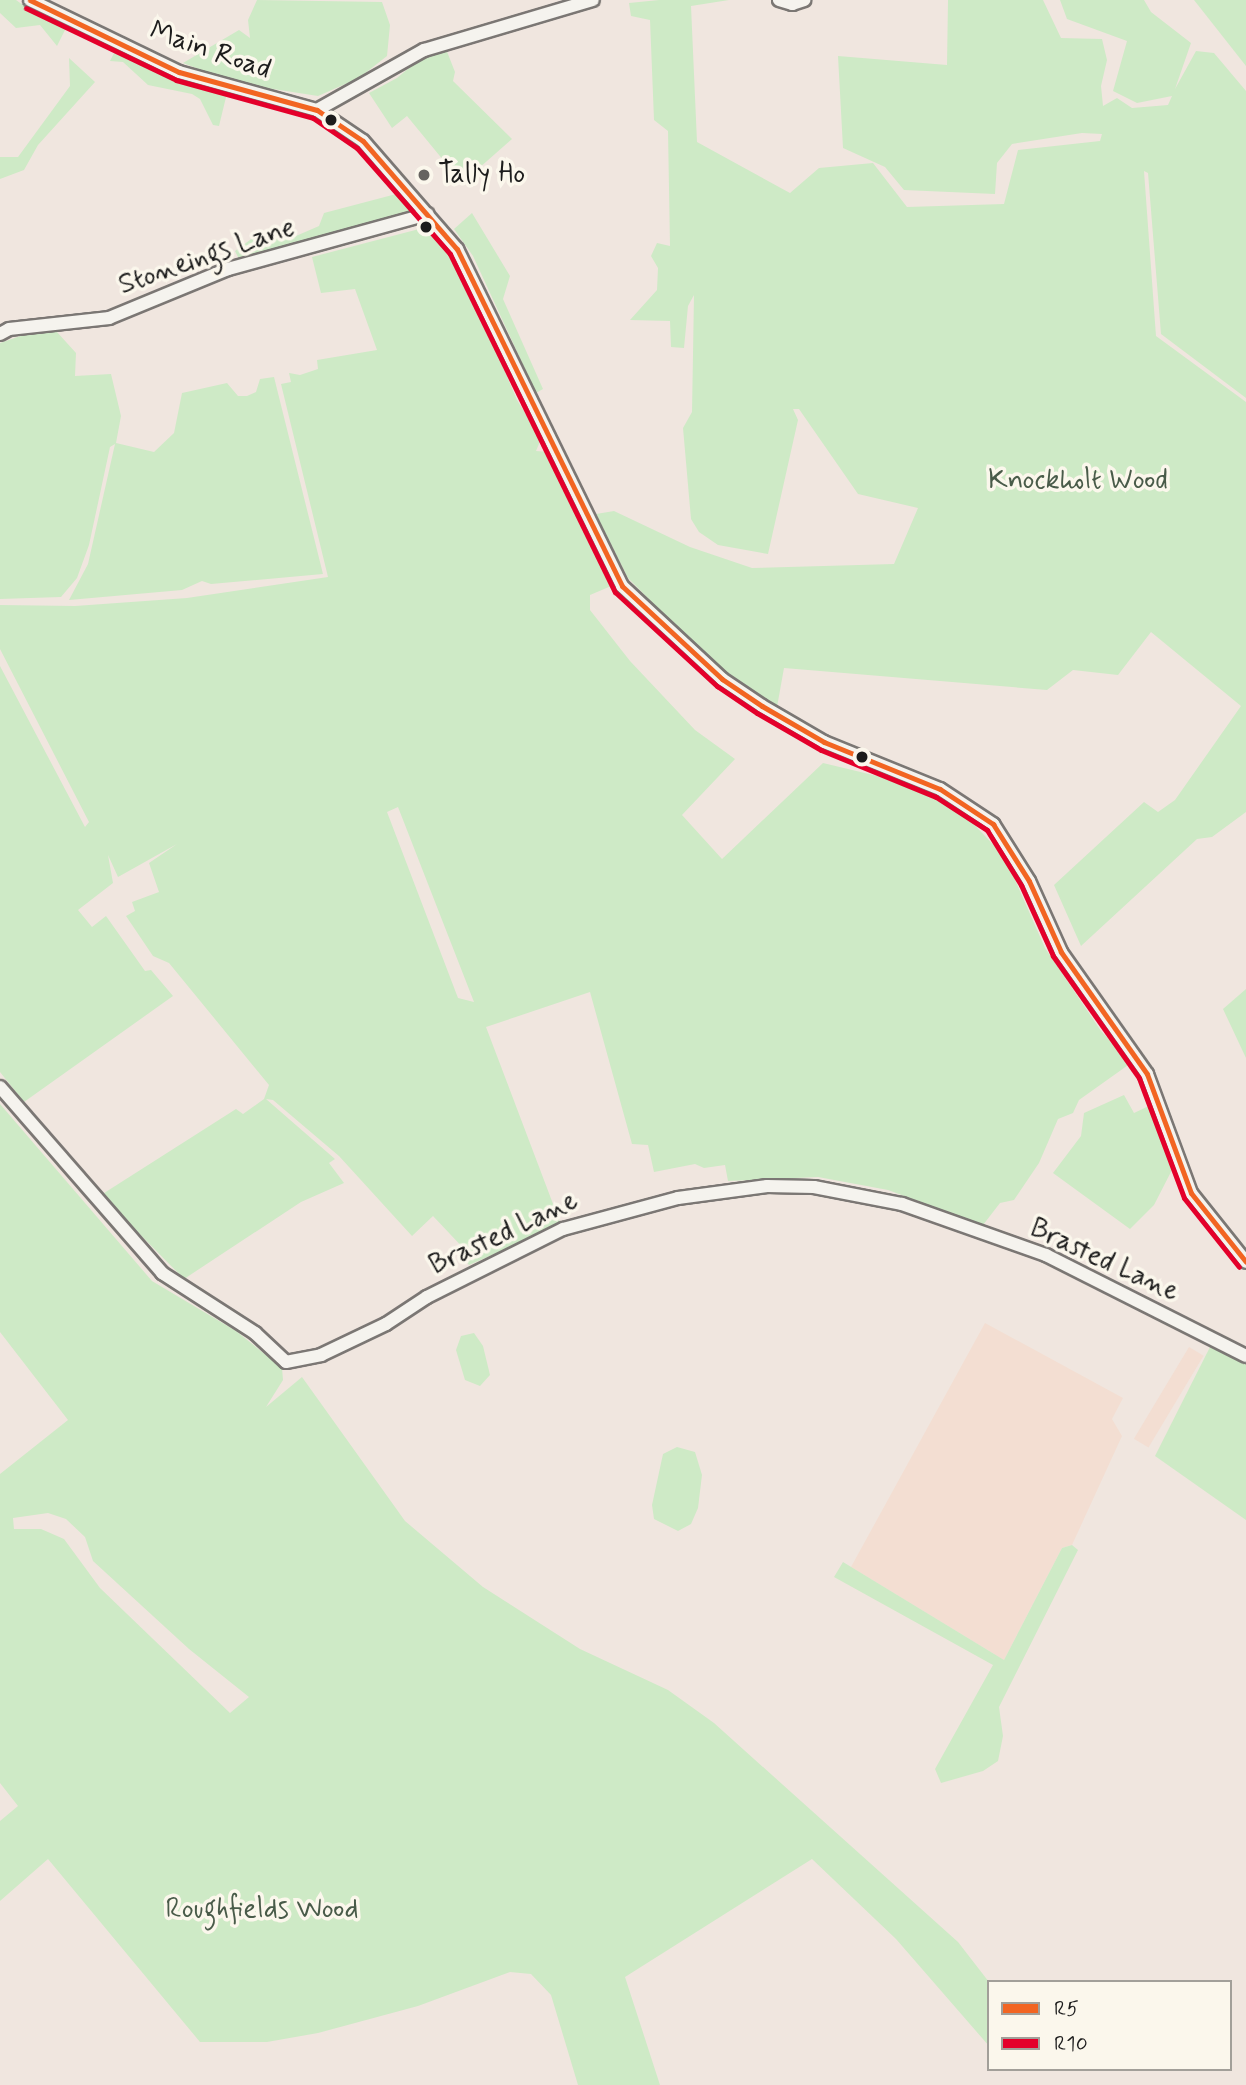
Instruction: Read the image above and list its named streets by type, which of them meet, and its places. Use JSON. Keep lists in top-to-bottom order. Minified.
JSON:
{"streets":{"street":["Main Road","Stoneings Lane","Brasted Lane"]},"crossings":[["Main Road","Stoneings Lane"]],"parks":["Knockholt Wood","Roughfields Wood"],"places":["Tally Ho"],"lines":["transit line R5","transit line R10"],"legend":["R5","R10"]}
